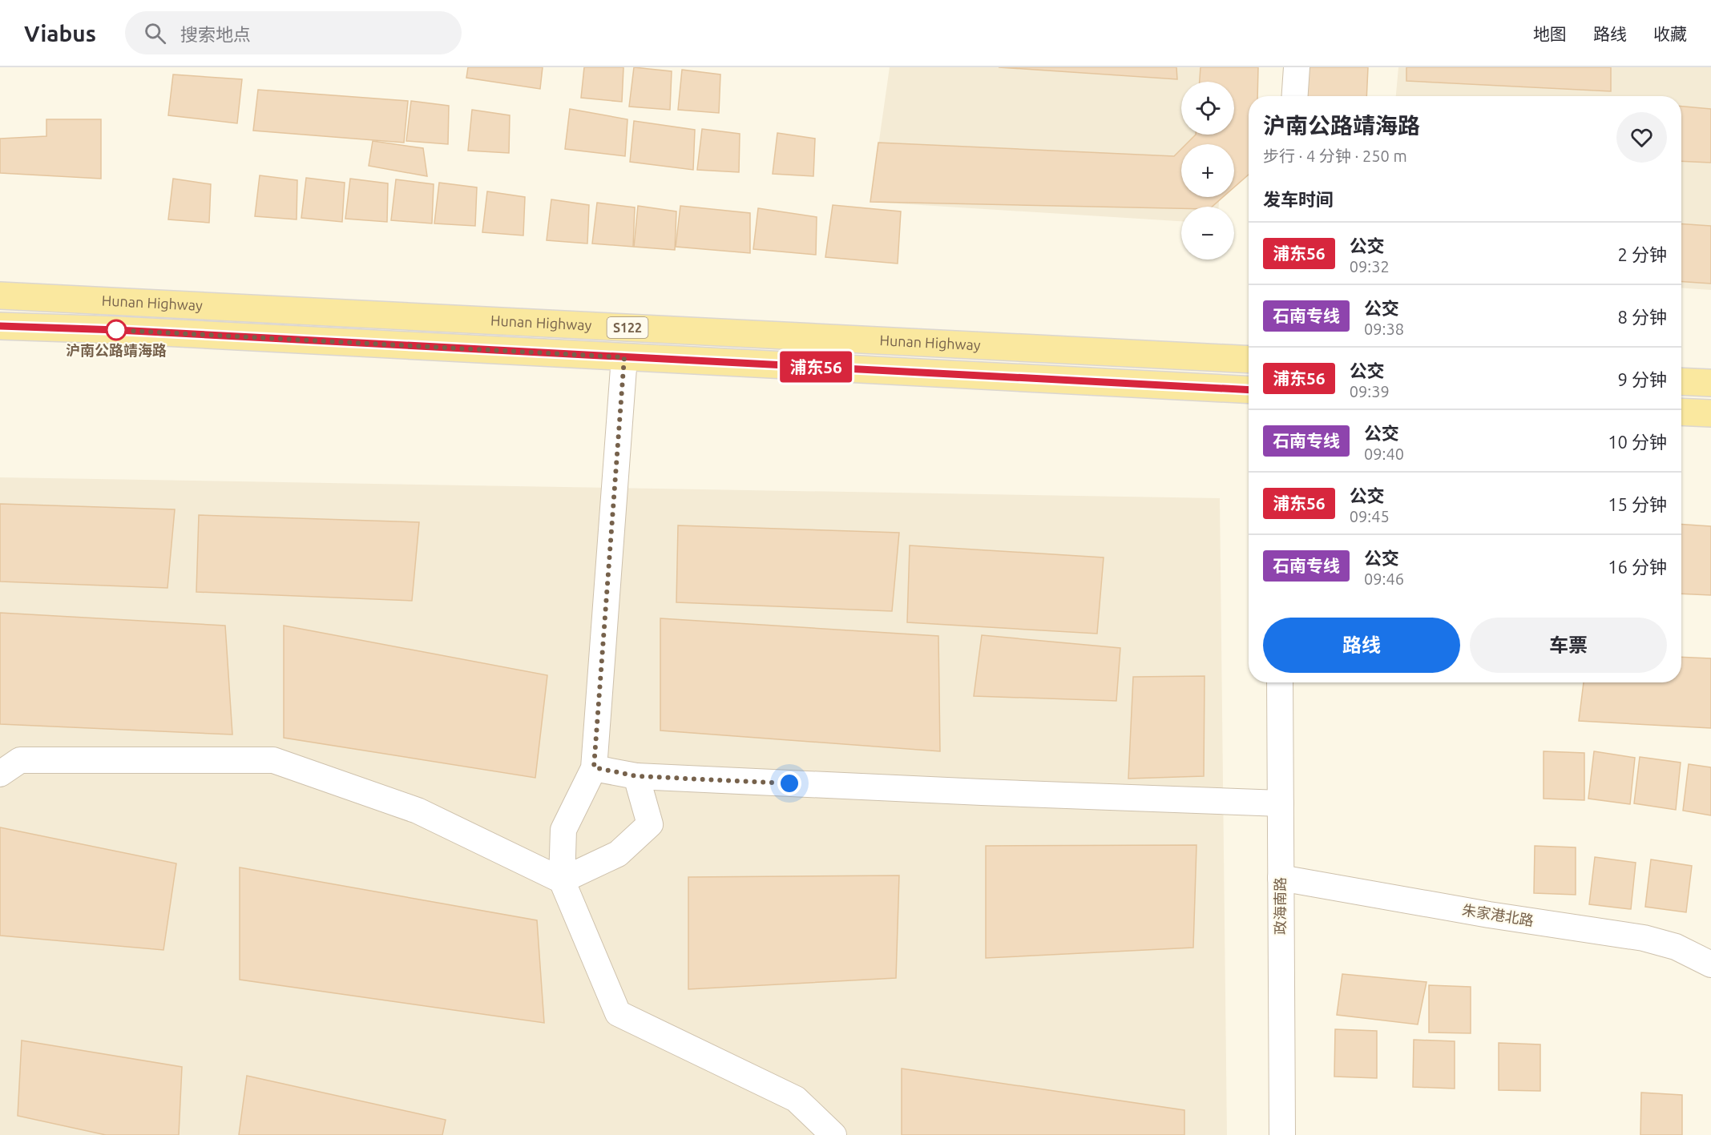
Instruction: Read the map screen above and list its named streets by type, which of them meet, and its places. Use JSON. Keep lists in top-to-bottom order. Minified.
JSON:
{"streets":{"main road":["Hunan Highway","S122"],"street":["政海南路","朱家港北路"]},"crossings":[["政海南路","朱家港北路"]],"places":["沪南公路靖海路"],"lines":["bus line 浦东56"],"page":{"header":"Viabus","search":"搜索地点","nav":["地图","路线","收藏"],"on_map":"浦东56","map_buttons":["+","−"],"heading":[["沪南公路靖海路","步行 · 4 分钟 · 250 m"],"发车时间"],"list":[{"mark":"浦东56","name":"公交","note":"09:32","value":"2 分钟"},{"mark":"石南专线","name":"公交","note":"09:38","value":"8 分钟"},{"mark":"浦东56","name":"公交","note":"09:39","value":"9 分钟"},{"mark":"石南专线","name":"公交","note":"09:40","value":"10 分钟"},{"mark":"浦东56","name":"公交","note":"09:45","value":"15 分钟"},{"mark":"石南专线","name":"公交","note":"09:46","value":"16 分钟"}],"buttons":["路线","车票"]}}
